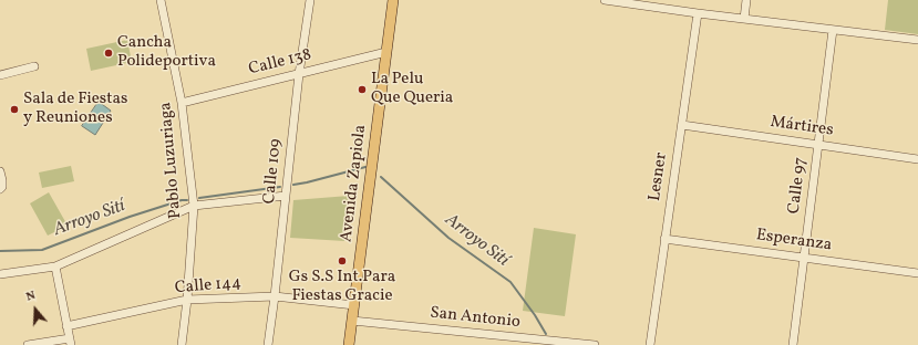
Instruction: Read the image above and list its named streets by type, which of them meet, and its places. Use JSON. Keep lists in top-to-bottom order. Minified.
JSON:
{"streets":{"main road":["Avenida Zapiola"],"street":["Calle 138","Mártires","Pablo Luzuriaga","Calle 109","Lesner","Calle 97","Esperanza","Calle 144","San Antonio"]},"crossings":[["Calle 138","Pablo Luzuriaga"],["Calle 138","Calle 109"],["Calle 138","Avenida Zapiola"],["Mártires","Lesner"],["Mártires","Calle 97"],["Pablo Luzuriaga","Calle 144"],["Calle 109","Calle 144"],["Lesner","Esperanza"],["Avenida Zapiola","Calle 144"],["Avenida Zapiola","San Antonio"],["Calle 97","Esperanza"]],"water":["Arroyo Sití"],"places":["Cancha Polideportiva","La Pelu Que Queria","Sala de Fiestas y Reuniones","Gs S.S Int.Para Fiestas Gracie"],"north":"top"}
